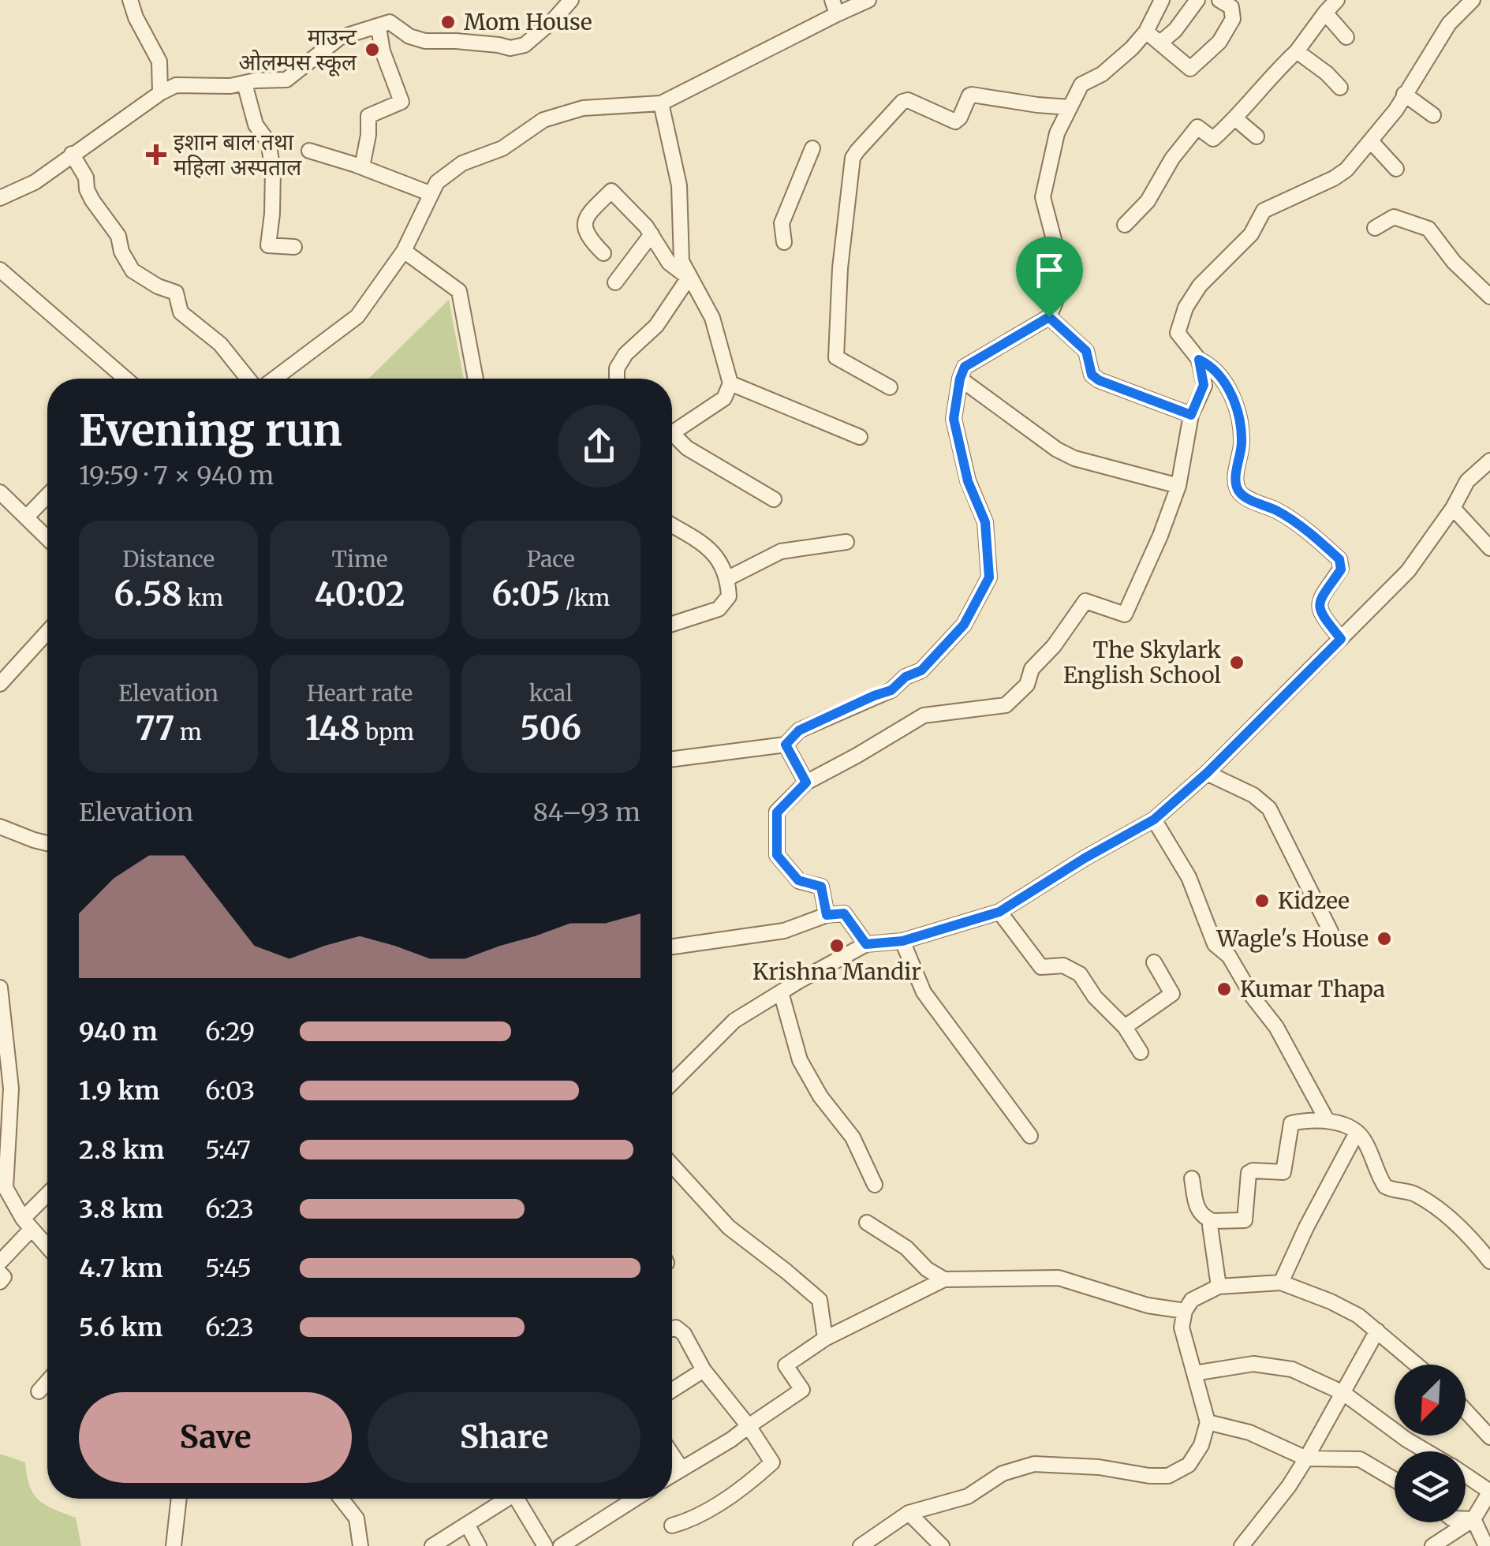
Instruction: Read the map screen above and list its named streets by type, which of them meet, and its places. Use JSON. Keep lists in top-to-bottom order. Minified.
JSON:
{"places":{"other":["Mom House","माउन्ट ओलम्पस स्कूल","The Skylark English School","Kidzee","Wagle's House","Krishna Mandir","Kumar Thapa"],"health":["इशान बाल तथा महिला अस्पताल"]},"north":"bottom left","page":{"heading":["Evening run","19:59 · 7 × 940 m"],"stats":[["Distance","6.58 km"],["Time","40:02"],["Pace","6:05 /km"],["Elevation","77 m"],["Heart rate","148 bpm"],["kcal","506"]],"chart":["Elevation","84–93 m"],"list":[{"name":"940 m","note":"6:29"},{"name":"1.9 km","note":"6:03"},{"name":"2.8 km","note":"5:47"},{"name":"3.8 km","note":"6:23"},{"name":"4.7 km","note":"5:45"},{"name":"5.6 km","note":"6:23"}],"buttons":["Save","Share"]}}
